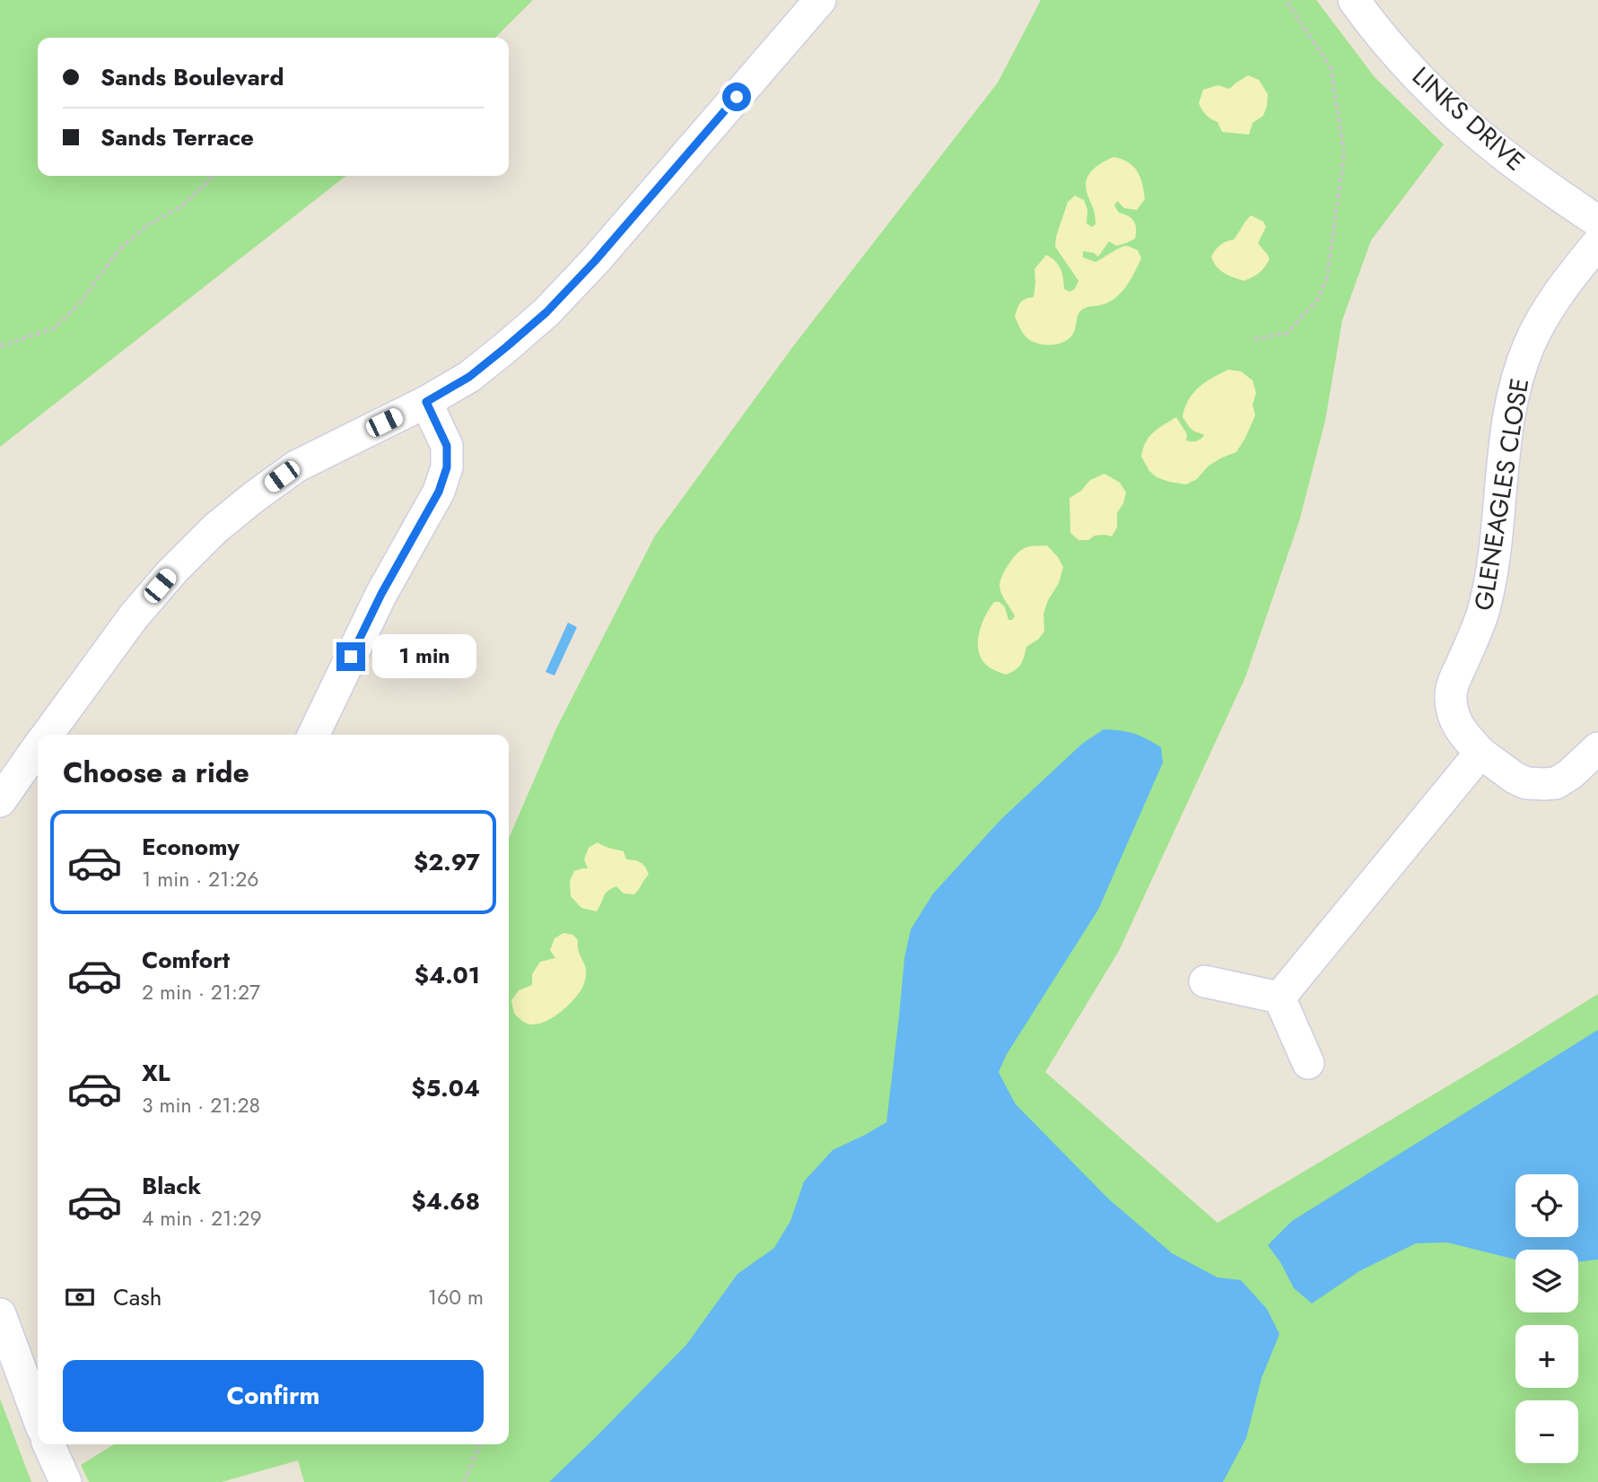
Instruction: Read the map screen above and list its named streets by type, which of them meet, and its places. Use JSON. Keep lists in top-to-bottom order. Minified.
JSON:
{"streets":{"street":["LINKS DRIVE","GLENEAGLES CLOSE"]},"page":{"banner":["Sands Boulevard","Sands Terrace"],"bubble":"1 min","heading":"Choose a ride","list":[{"name":"Economy","note":"1 min · 21:26","value":"$2.97"},{"name":"Comfort","note":"2 min · 21:27","value":"$4.01"},{"name":"XL","note":"3 min · 21:28","value":"$5.04"},{"name":"Black","note":"4 min · 21:29","value":"$4.68"}],"map_buttons":["+","−"],"pay":["Cash","160 m"],"buttons":"Confirm"}}
